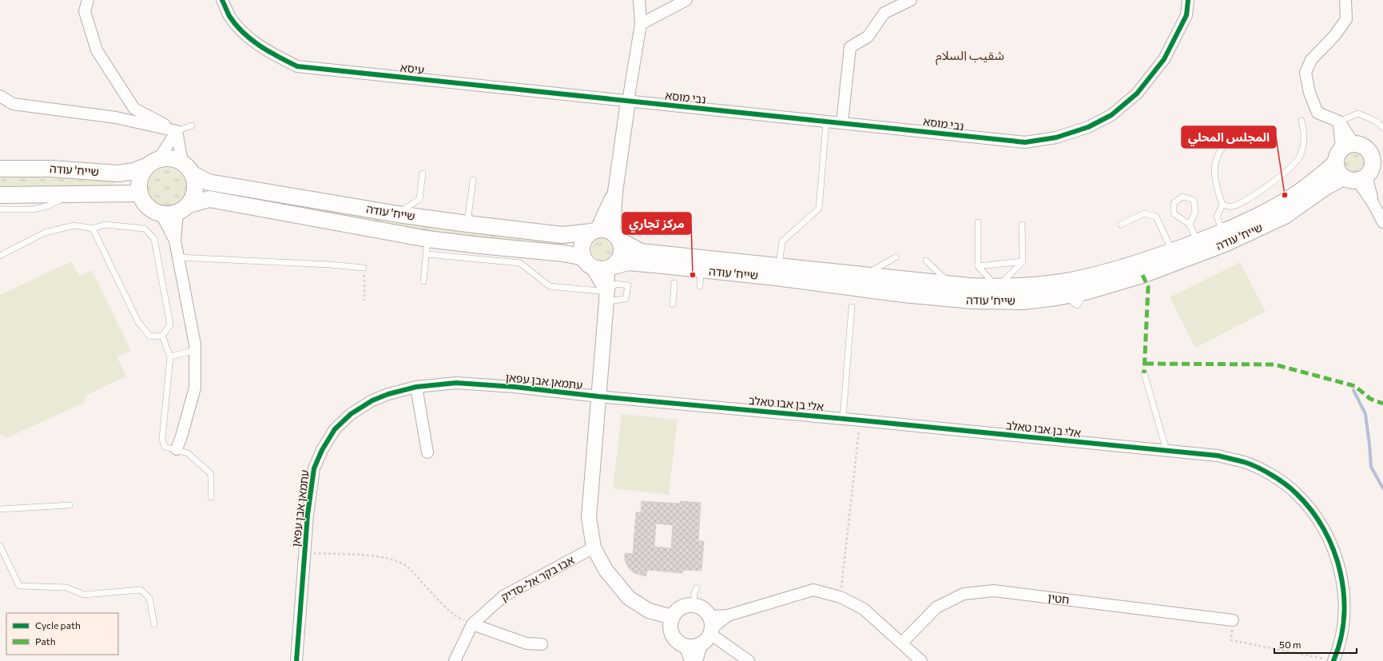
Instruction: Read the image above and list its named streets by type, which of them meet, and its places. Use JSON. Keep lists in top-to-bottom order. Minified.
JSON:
{"streets":{"main road":["שייח' עודה"],"street":["עיסא","נבי מוסא","עתמאן אבן עפאן","אלי בן אבו טאלב","אבו בקר אל-סדיק","חטין"]},"crossings":[["עיסא","נבי מוסא"],["עתמאן אבן עפאן","אלי בן אבו טאלב"]],"districts":["شقيب السلام"],"places":["المجلس المحلي","مركز تجاري"],"legend":["Cycle path","Path"],"scale_bar":"50 m"}
